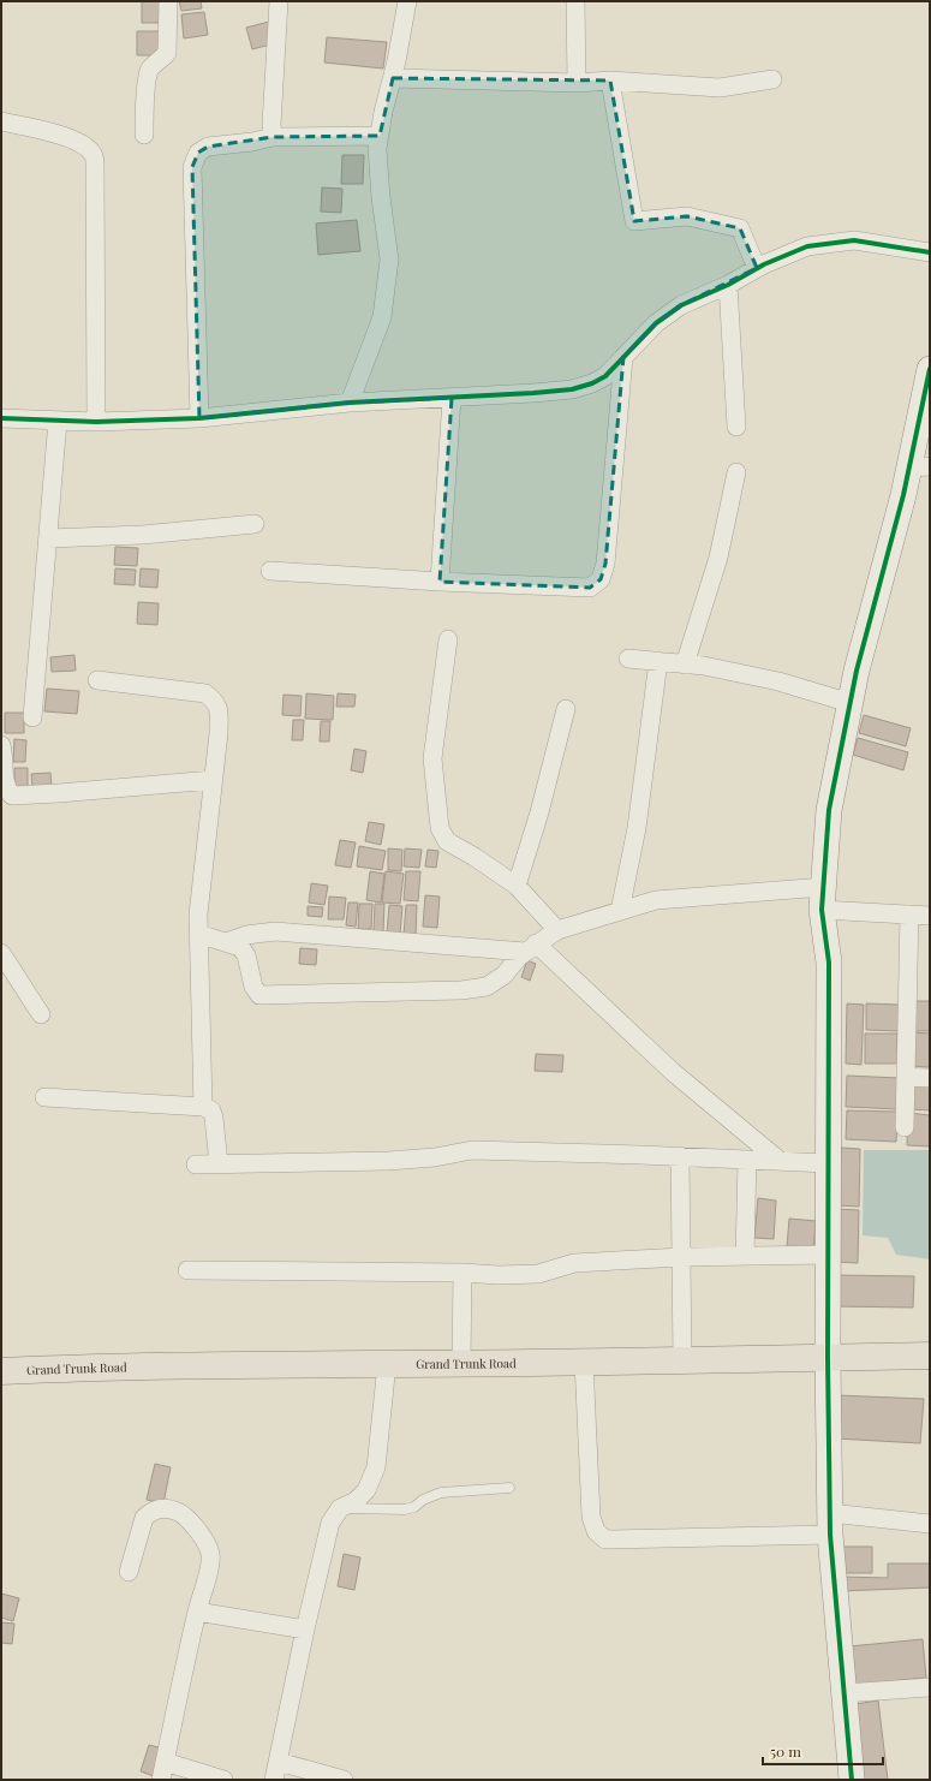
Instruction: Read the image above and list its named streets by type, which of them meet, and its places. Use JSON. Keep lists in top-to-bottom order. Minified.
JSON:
{"streets":{"main road":["Grand Trunk Road"]},"scale_bar":"50 m"}
